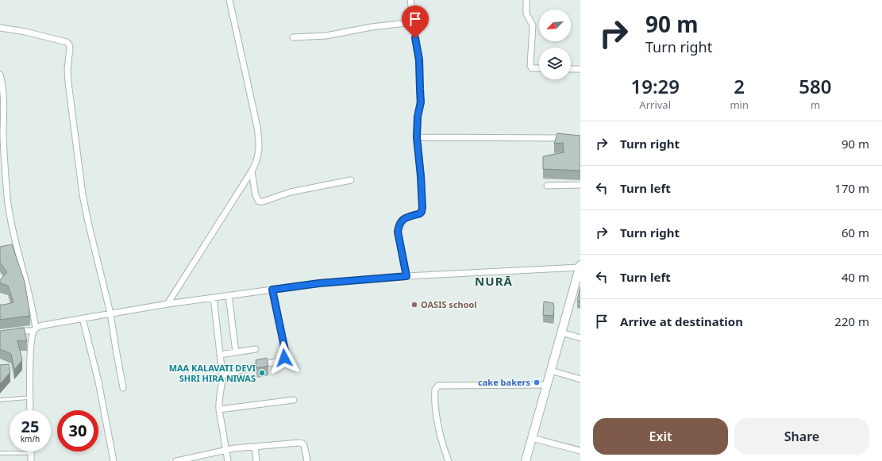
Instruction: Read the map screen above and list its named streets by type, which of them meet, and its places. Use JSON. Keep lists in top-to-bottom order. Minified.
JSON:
{"districts":["NURĀ"],"places":["OASIS school","MAA KALAVATI DEVI SHRI HIRA NIWAS","cake bakers"],"north":"bottom left","page":{"turn":["90 m","Turn right"],"eta":["19:29","Arrival","2","min","580","m"],"list":[{"name":"Turn right","value":"90 m"},{"name":"Turn left","value":"170 m"},{"name":"Turn right","value":"60 m"},{"name":"Turn left","value":"40 m"},{"name":"Arrive at destination","value":"220 m"}],"speed":"25 km/h","limit":"30","buttons":["Exit","Share"]}}
